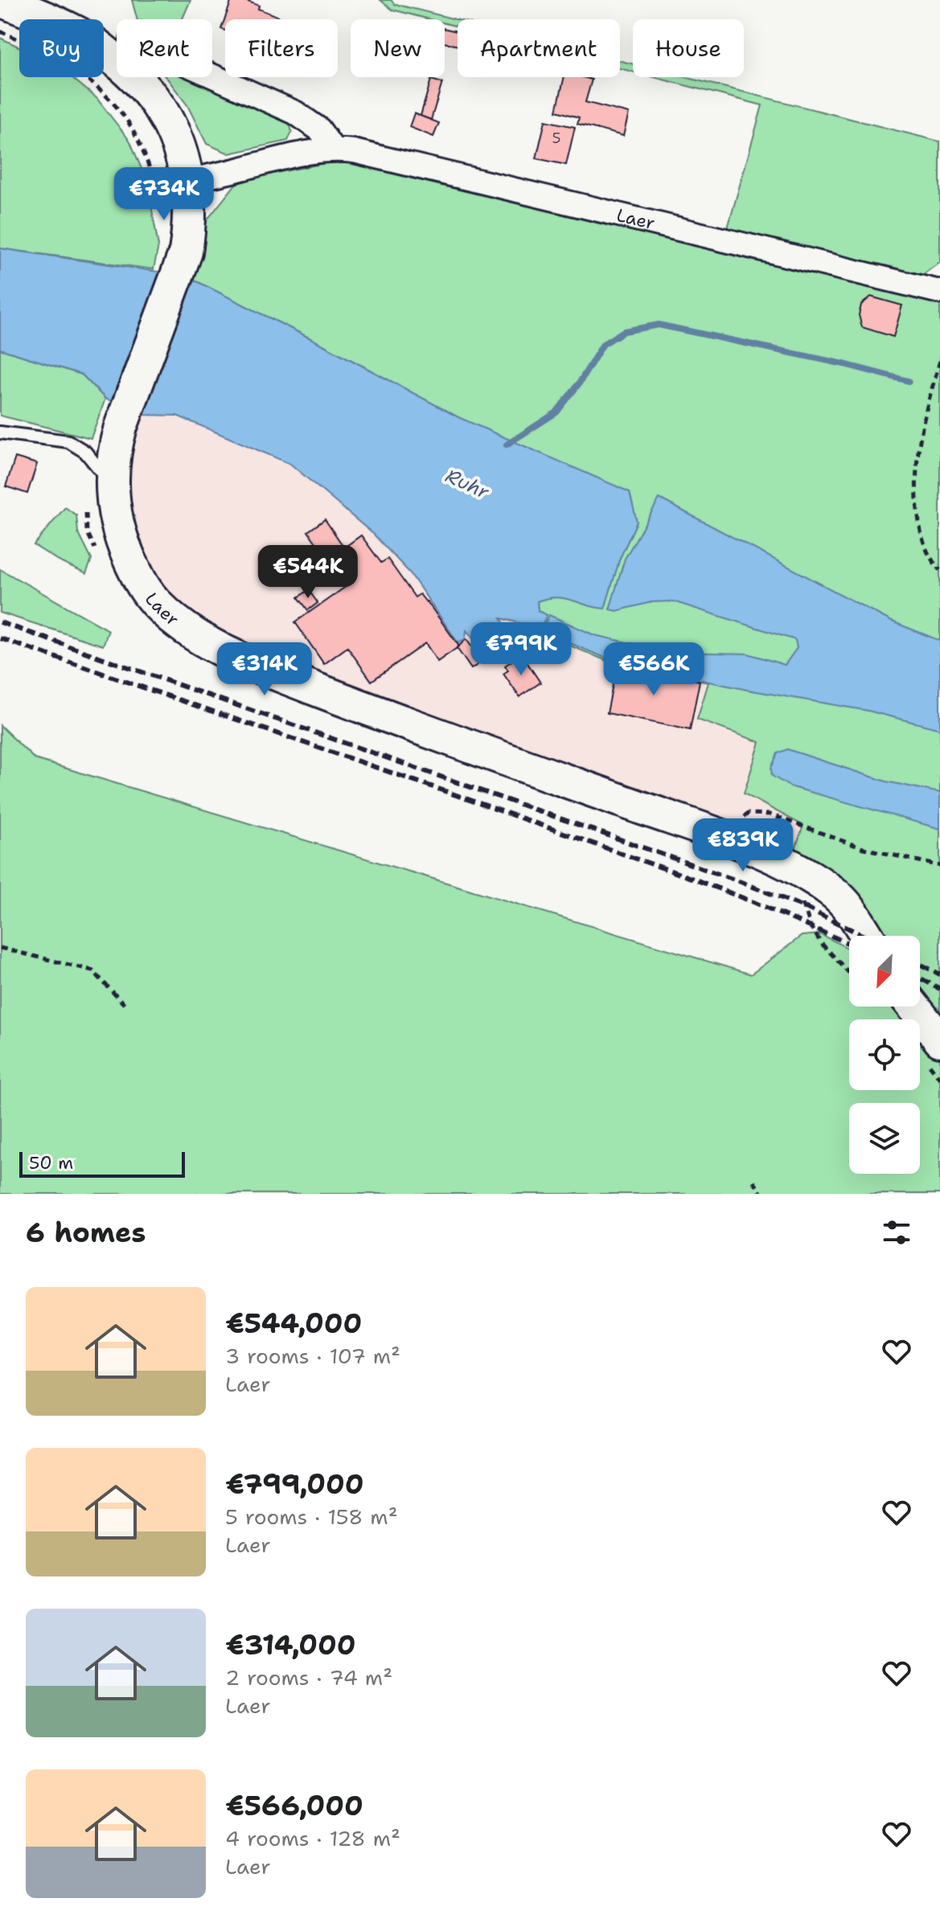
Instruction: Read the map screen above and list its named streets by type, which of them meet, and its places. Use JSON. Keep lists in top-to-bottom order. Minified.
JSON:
{"streets":{"main road":["Laer"]},"water":["Ruhr"],"house_numbers":["5"],"scale_bar":"50 m","north":"bottom left","page":{"chip":["Buy","Rent","Filters","New","Apartment","House"],"price":["€734K","€544K","€799K","€314K","€566K","€839K"],"scale":"50 m","heading":"6 homes","list":[{"name":"€544,000","note":"3 rooms · 107 m² · Laer"},{"name":"€799,000","note":"5 rooms · 158 m² · Laer"},{"name":"€314,000","note":"2 rooms · 74 m² · Laer"},{"name":"€566,000","note":"4 rooms · 128 m² · Laer"}]}}
